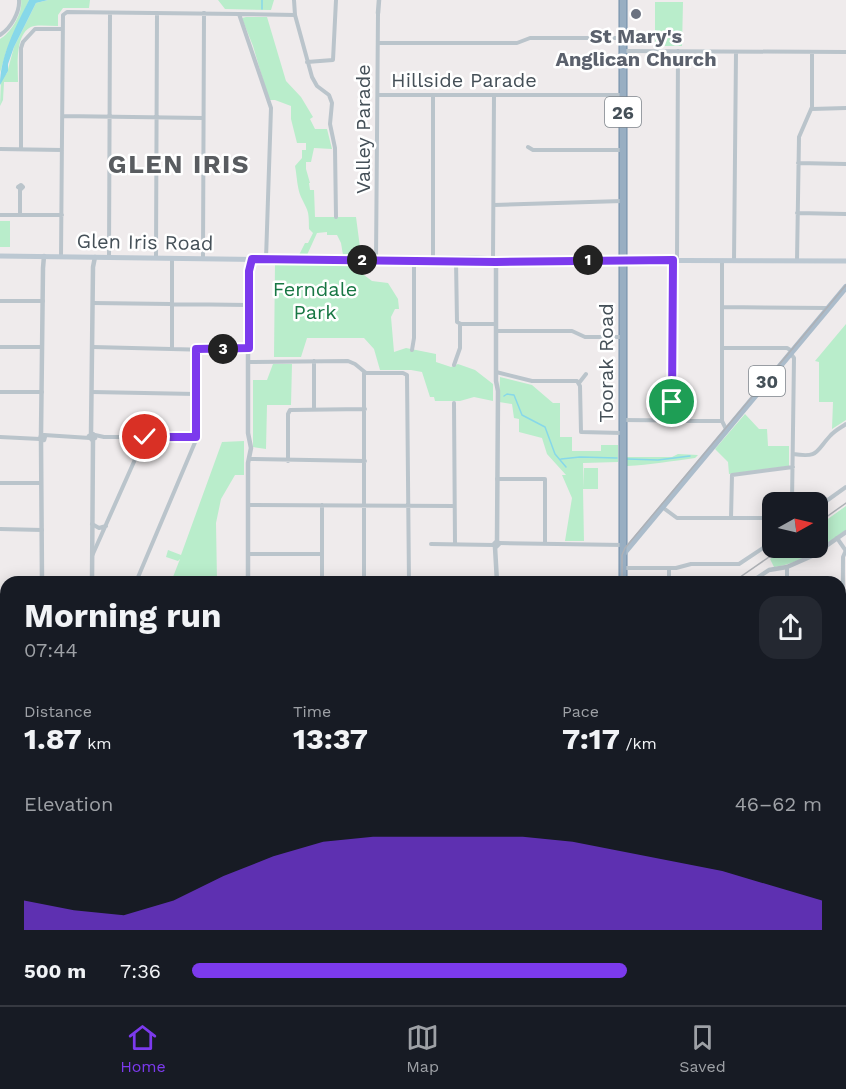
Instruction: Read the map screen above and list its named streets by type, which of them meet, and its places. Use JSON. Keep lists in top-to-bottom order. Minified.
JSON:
{"streets":{"highway":["26","Toorak Road"],"main road":["Glen Iris Road","30"],"street":["Hillside Parade","Valley Parade"]},"crossings":[["Hillside Parade","Valley Parade"],["Hillside Parade","Toorak Road"],["Valley Parade","Glen Iris Road"],["Glen Iris Road","Toorak Road"],["Toorak Road","30"]],"districts":["GLEN IRIS"],"parks":["Ferndale Park"],"places":["St Mary's Anglican Church"],"north":"right","page":{"pins":["1","2","3"],"heading":["Morning run","07:44"],"stats":[["Distance","1.87 km"],["Time","13:37"],["Pace","7:17 /km"]],"chart":["Elevation","46–62 m"],"list":[{"name":"500 m","note":"7:36"}],"tabs":["Home","Map","Saved"]}}
